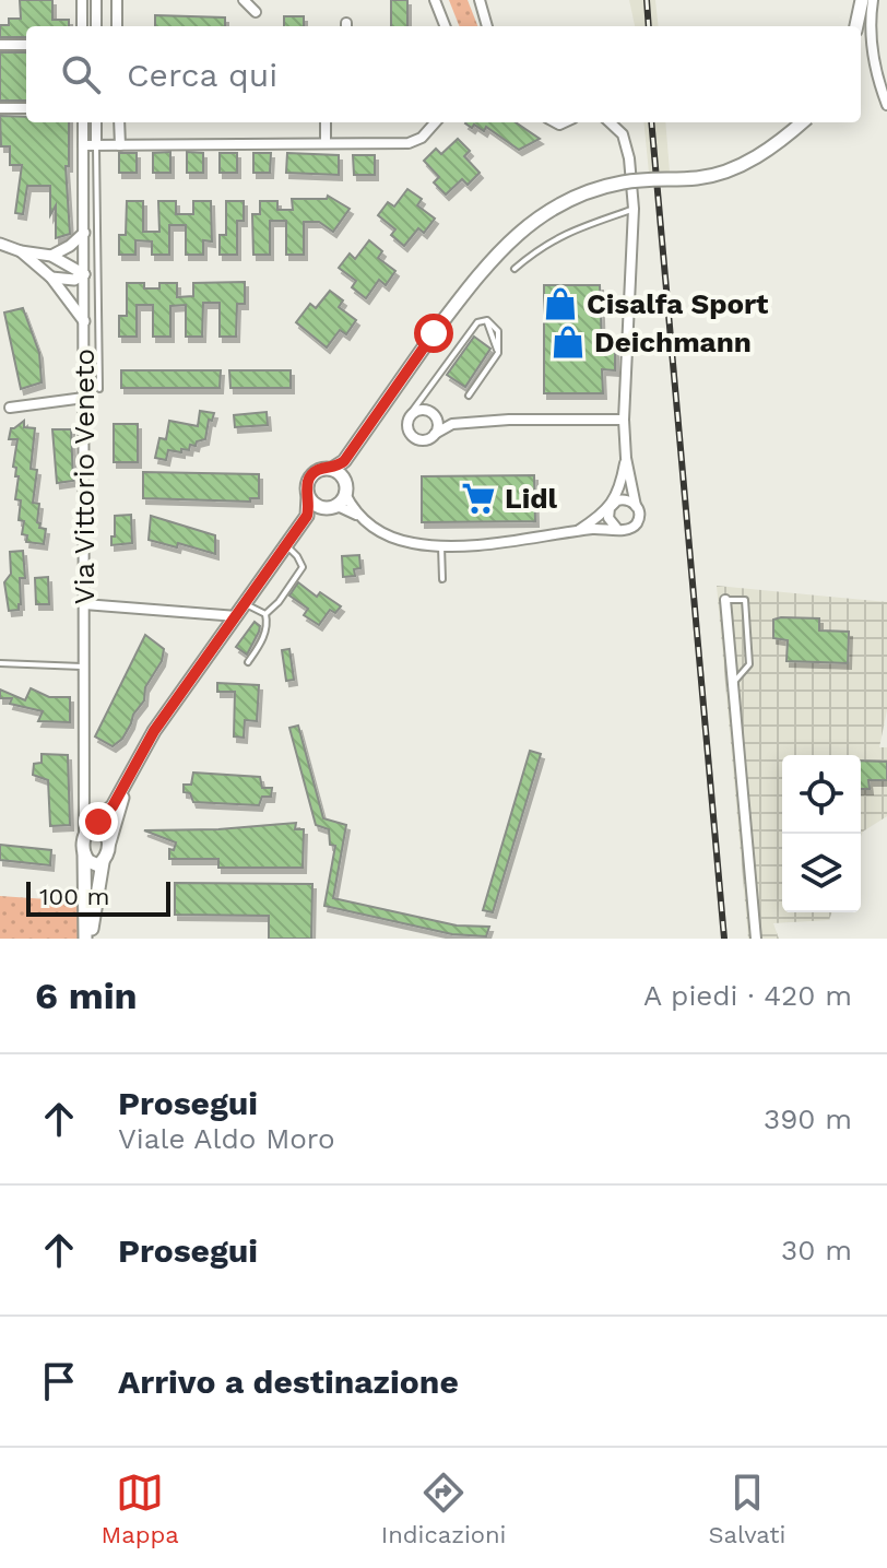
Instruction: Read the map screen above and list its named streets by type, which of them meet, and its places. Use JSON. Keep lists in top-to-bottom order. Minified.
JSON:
{"streets":{"street":["Via Vittorio Veneto"]},"places":{"shop":["Cisalfa Sport","Deichmann"],"supermarket":["Lidl"]},"scale_bar":"100 m","page":{"search":"Cerca qui","scale":"100 m","heading":["6 min","A piedi · 420 m"],"list":[["Prosegui","Viale Aldo Moro","390 m"],["Prosegui","30 m"],"Arrivo a destinazione"],"nav":["Mappa","Indicazioni","Salvati"]}}
